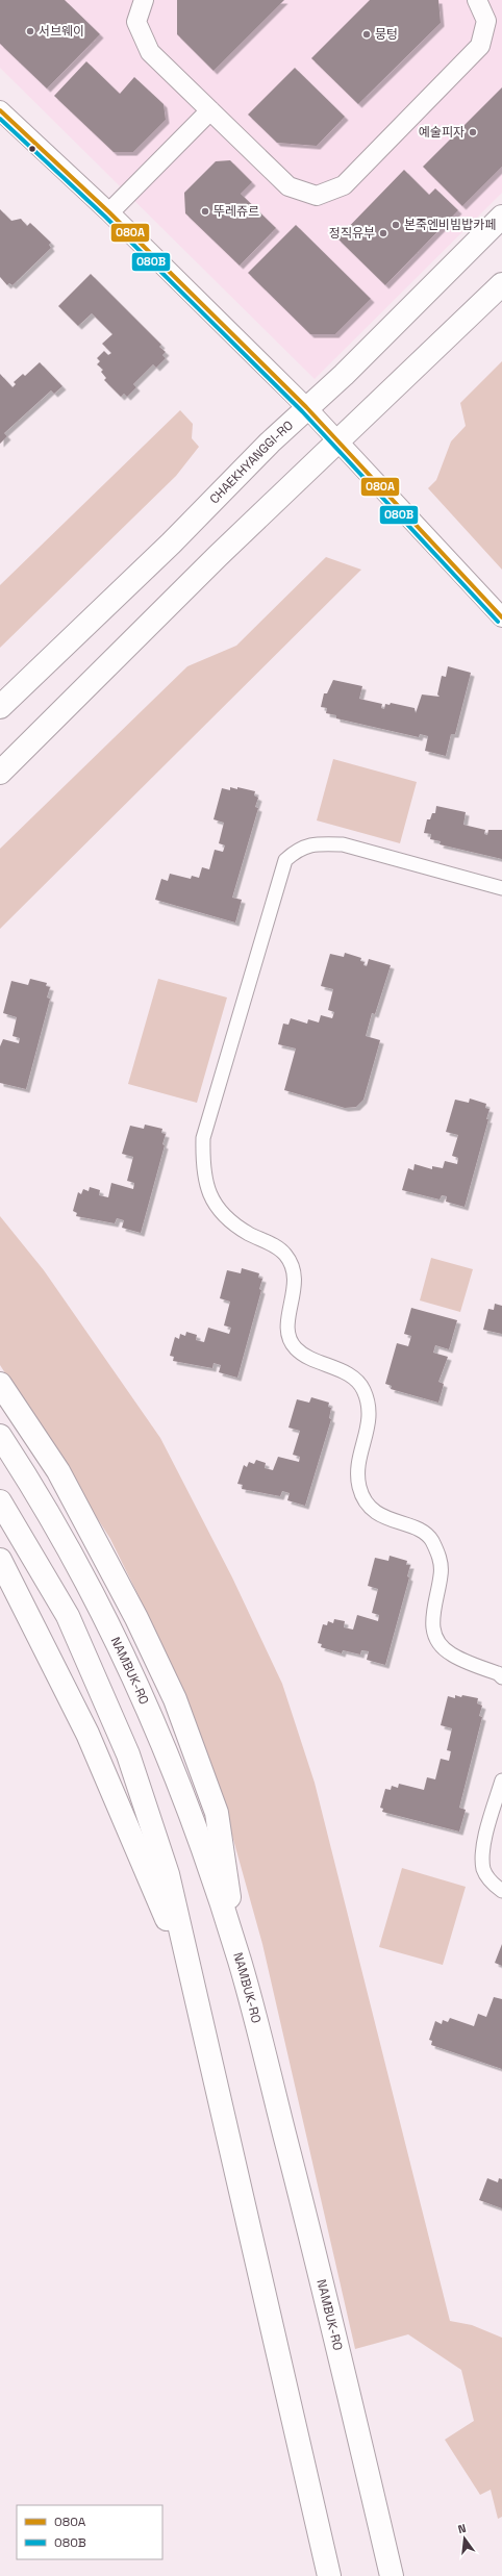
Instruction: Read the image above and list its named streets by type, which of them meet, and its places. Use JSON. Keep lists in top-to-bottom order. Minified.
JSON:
{"streets":{"main road":["CHAEKHYANGGI-RO","NAMBUK-RO"]},"places":["서브웨이","뭉텅","예술피자","뚜레쥬르","본죽엔비빔밥카페","정직유부"],"lines":["transit line 080A","transit line 080B"],"legend":["080A","080B"],"north":"top"}
